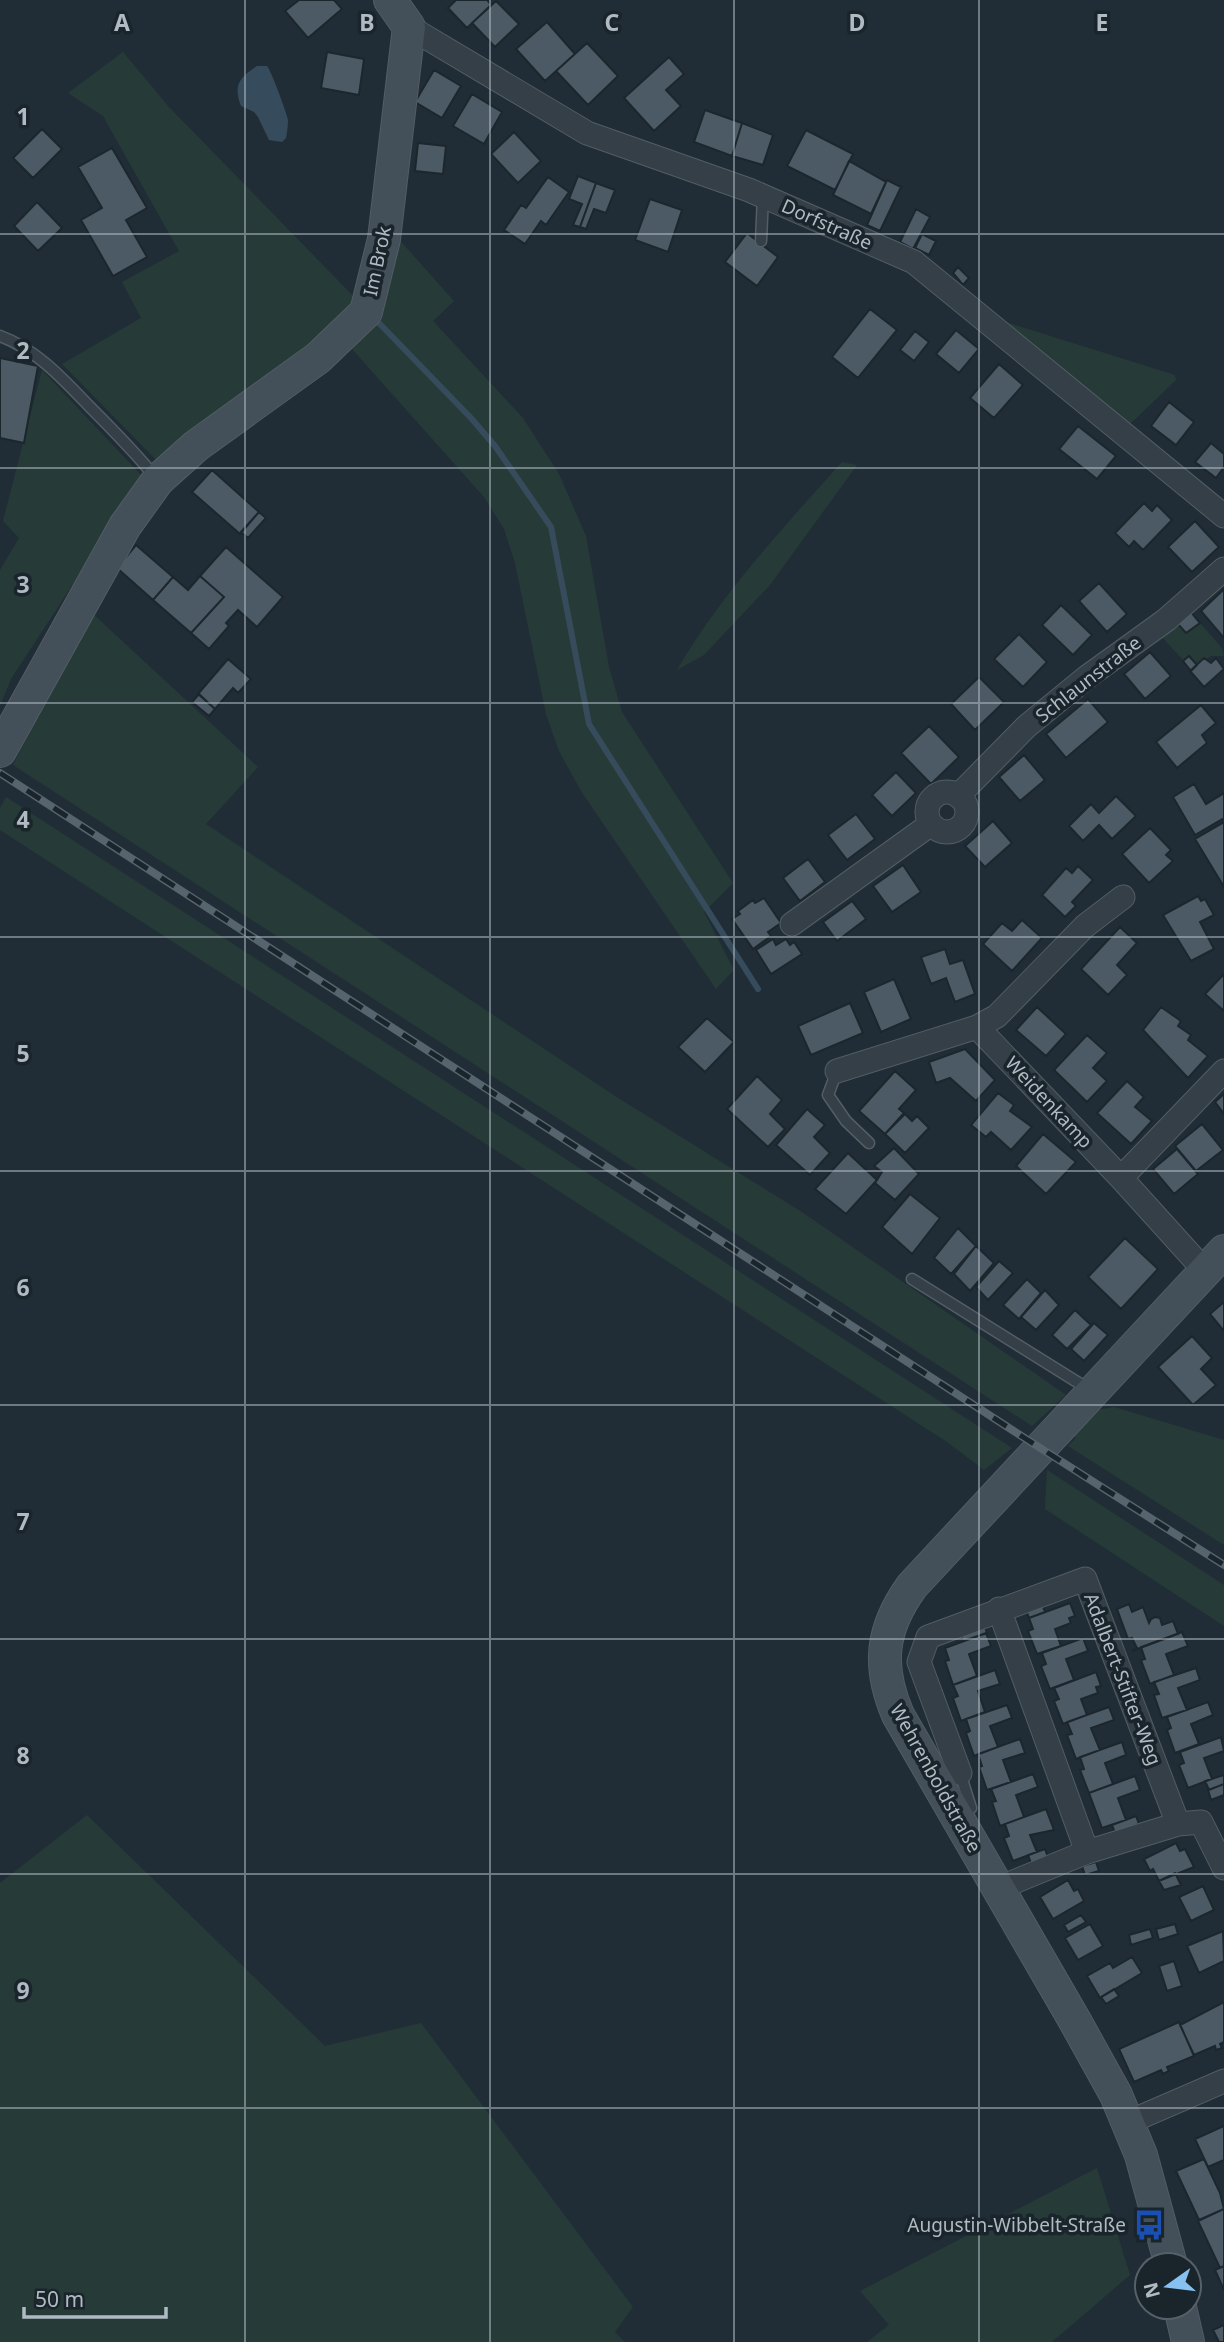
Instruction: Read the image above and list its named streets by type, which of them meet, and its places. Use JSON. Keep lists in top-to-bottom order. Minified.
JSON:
{"streets":{"street":["Dorfstraße","Im Brok","Schlaunstraße","Weidenkamp","Adalbert-Stifter-Weg","Wehrenboldstraße"]},"crossings":[["Dorfstraße","Im Brok"],["Weidenkamp","Wehrenboldstraße"]],"places":{"bus stop":["Augustin-Wibbelt-Straße"]},"scale_bar":"50 m","north":"left","grid":{"columns":["A","B","C","D","E"],"rows":["1","2","3","4","5","6","7","8","9"]}}
